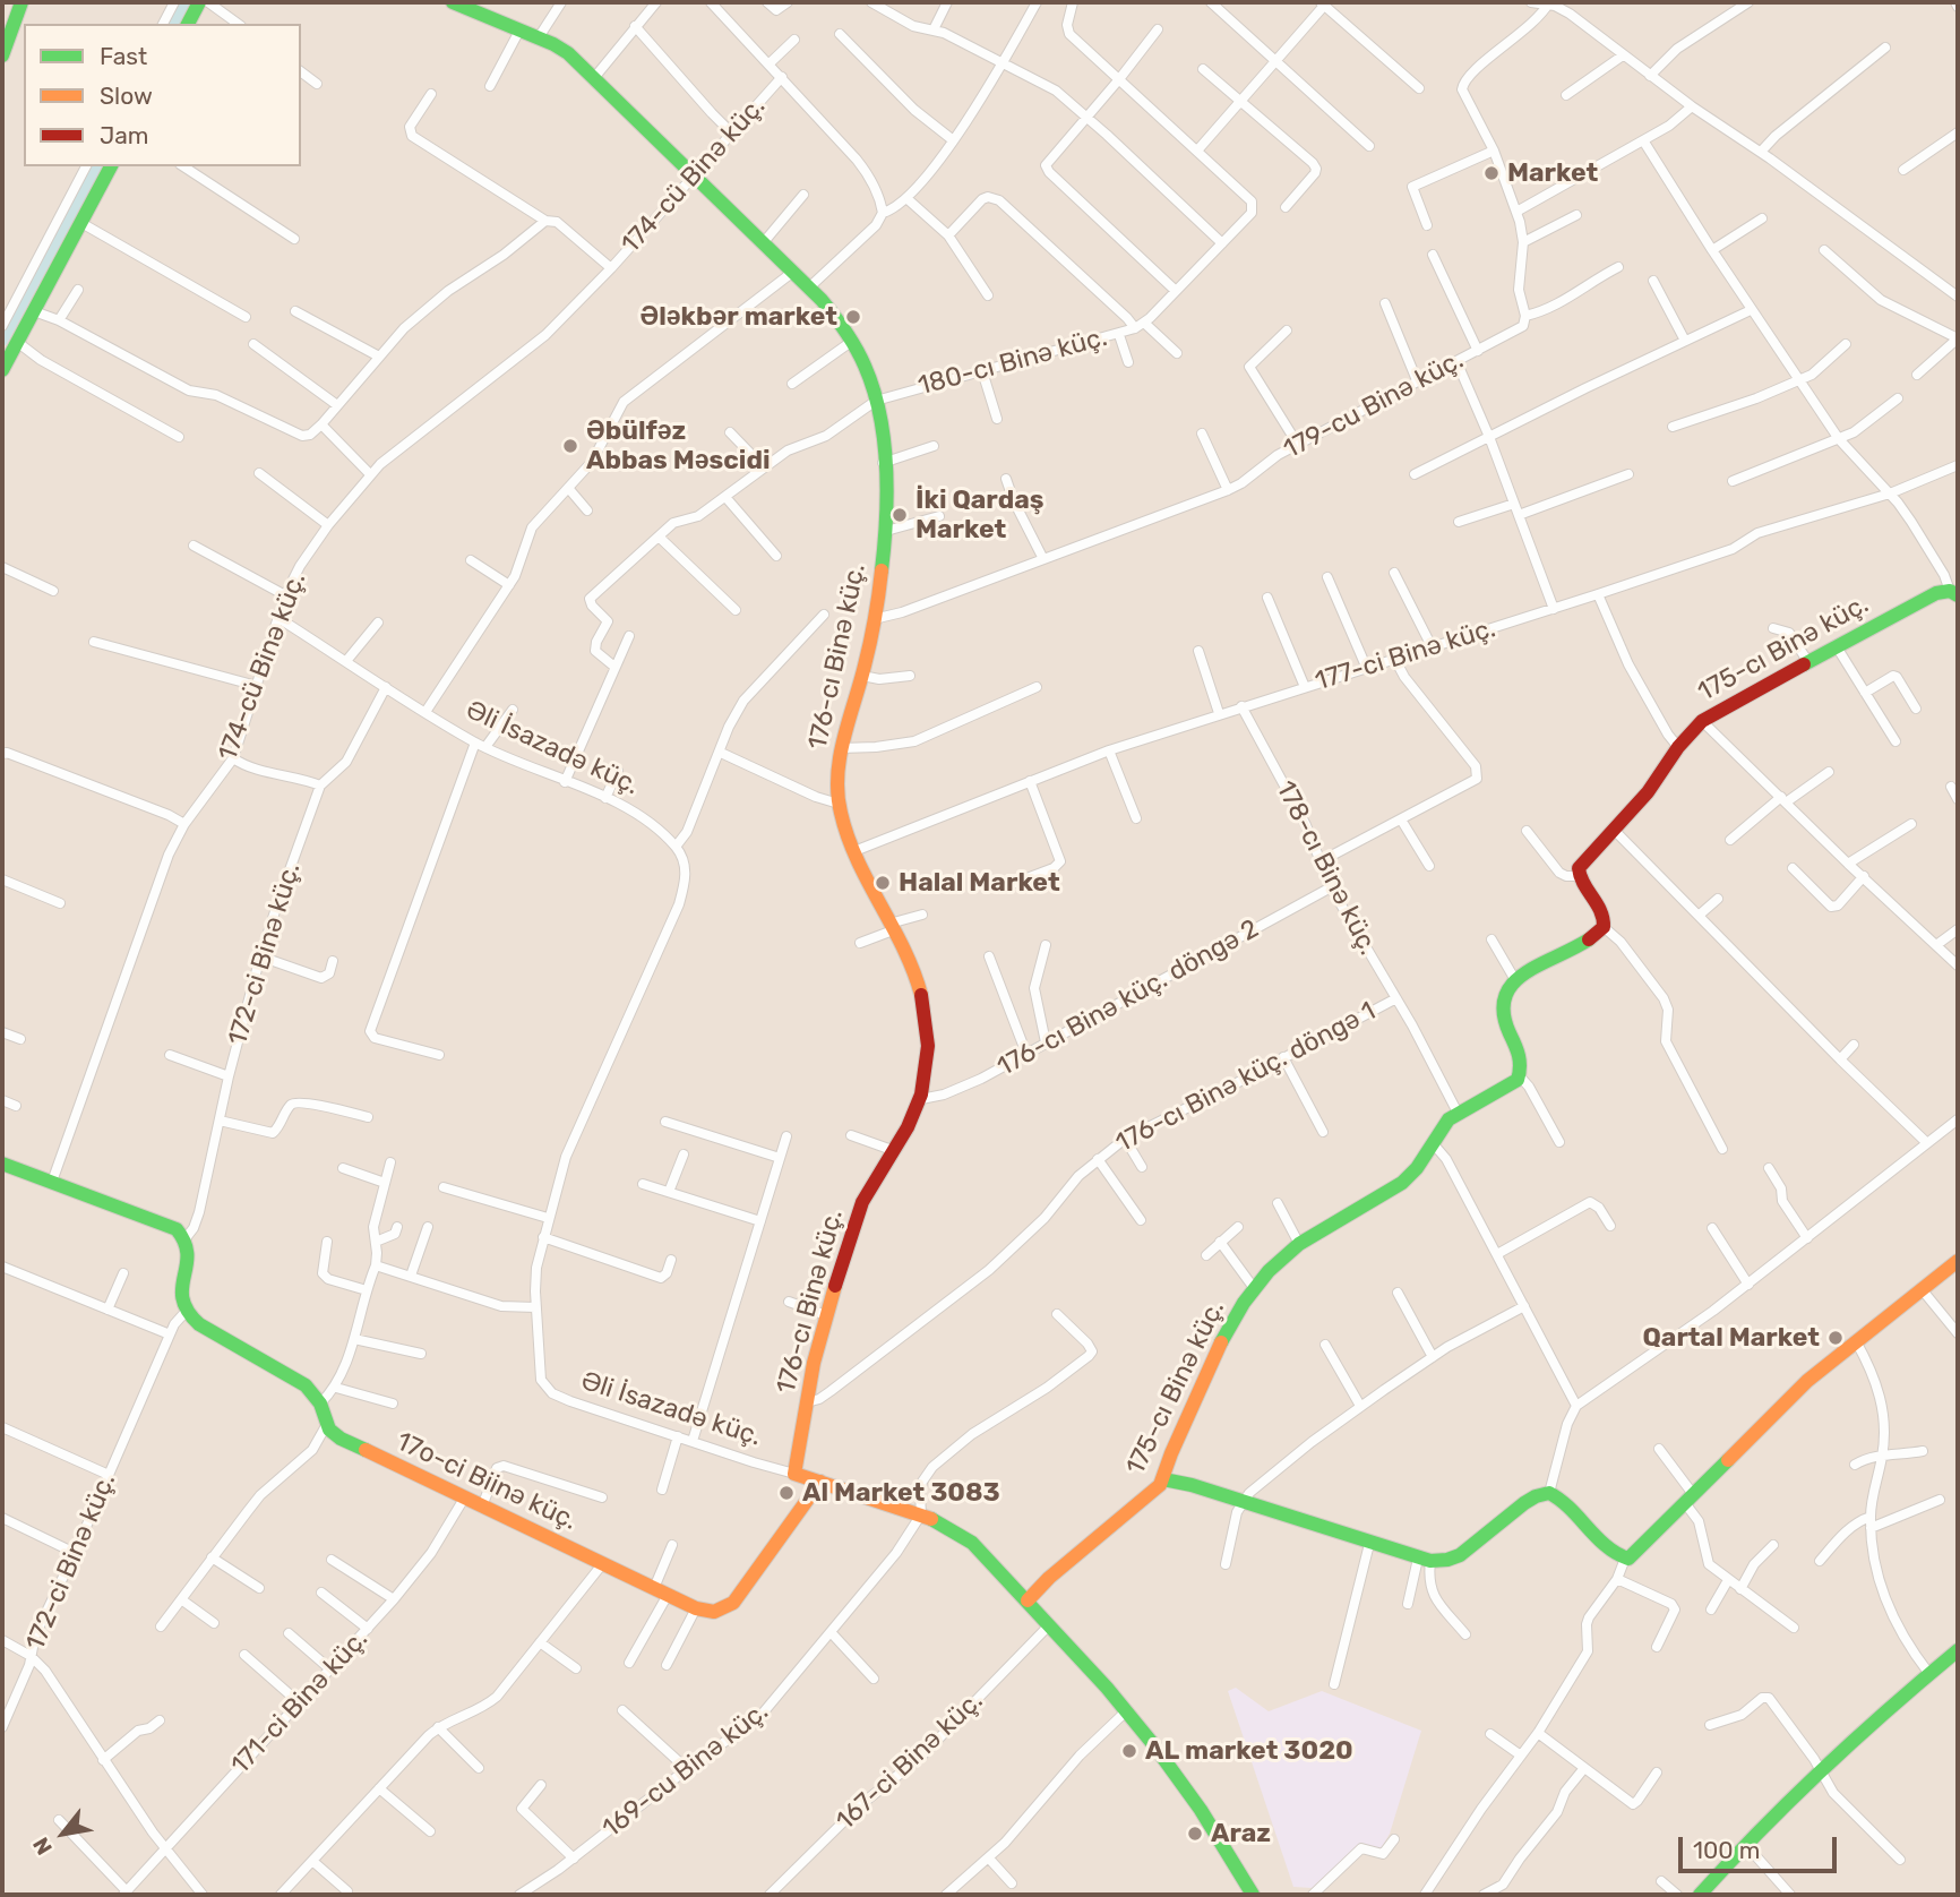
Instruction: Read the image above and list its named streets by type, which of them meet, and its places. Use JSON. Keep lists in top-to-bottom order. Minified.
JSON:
{"streets":{"street":["174-cü Binə küç.","180-cı Binə küç.","179-cu Binə küç.","175-cı Binə küç.","177-ci Binə küç.","176-cı Binə küç.","Əli İsazadə küç.","178-cı Binə küç.","172-ci Binə küç.","176-cı Binə küç. döngə 2","176-cı Binə küç. döngə 1","17o-ci Biinə küç.","171-ci Binə küç.","167-ci Binə küç.","169-cu Binə küç."]},"crossings":[["174-cü Binə küç.","176-cı Binə küç."],["174-cü Binə küç.","Əli İsazadə küç."],["180-cı Binə küç.","176-cı Binə küç."],["179-cu Binə küç.","176-cı Binə küç."],["175-cı Binə küç.","Əli İsazadə küç."],["175-cı Binə küç.","178-cı Binə küç."],["177-ci Binə küç.","176-cı Binə küç."],["177-ci Binə küç.","178-cı Binə küç."],["176-cı Binə küç.","Əli İsazadə küç."],["176-cı Binə küç.","176-cı Binə küç. döngə 2"],["176-cı Binə küç.","176-cı Binə küç. döngə 1"],["Əli İsazadə küç.","172-ci Binə küç."],["Əli İsazadə küç.","167-ci Binə küç."],["Əli İsazadə küç.","169-cu Binə küç."],["178-cı Binə küç.","176-cı Binə küç. döngə 2"],["178-cı Binə küç.","176-cı Binə küç. döngə 1"],["17o-ci Biinə küç.","171-ci Binə küç."]],"places":["Market","Ələkbər market","Əbülfəz Abbas Məscidi","İki Qardaş Market","Halal Market","Qartal Market","Al Market 3083","AL market 3020","Araz"],"legend":["Fast","Slow","Jam"],"scale_bar":"100 m","north":"bottom left"}
